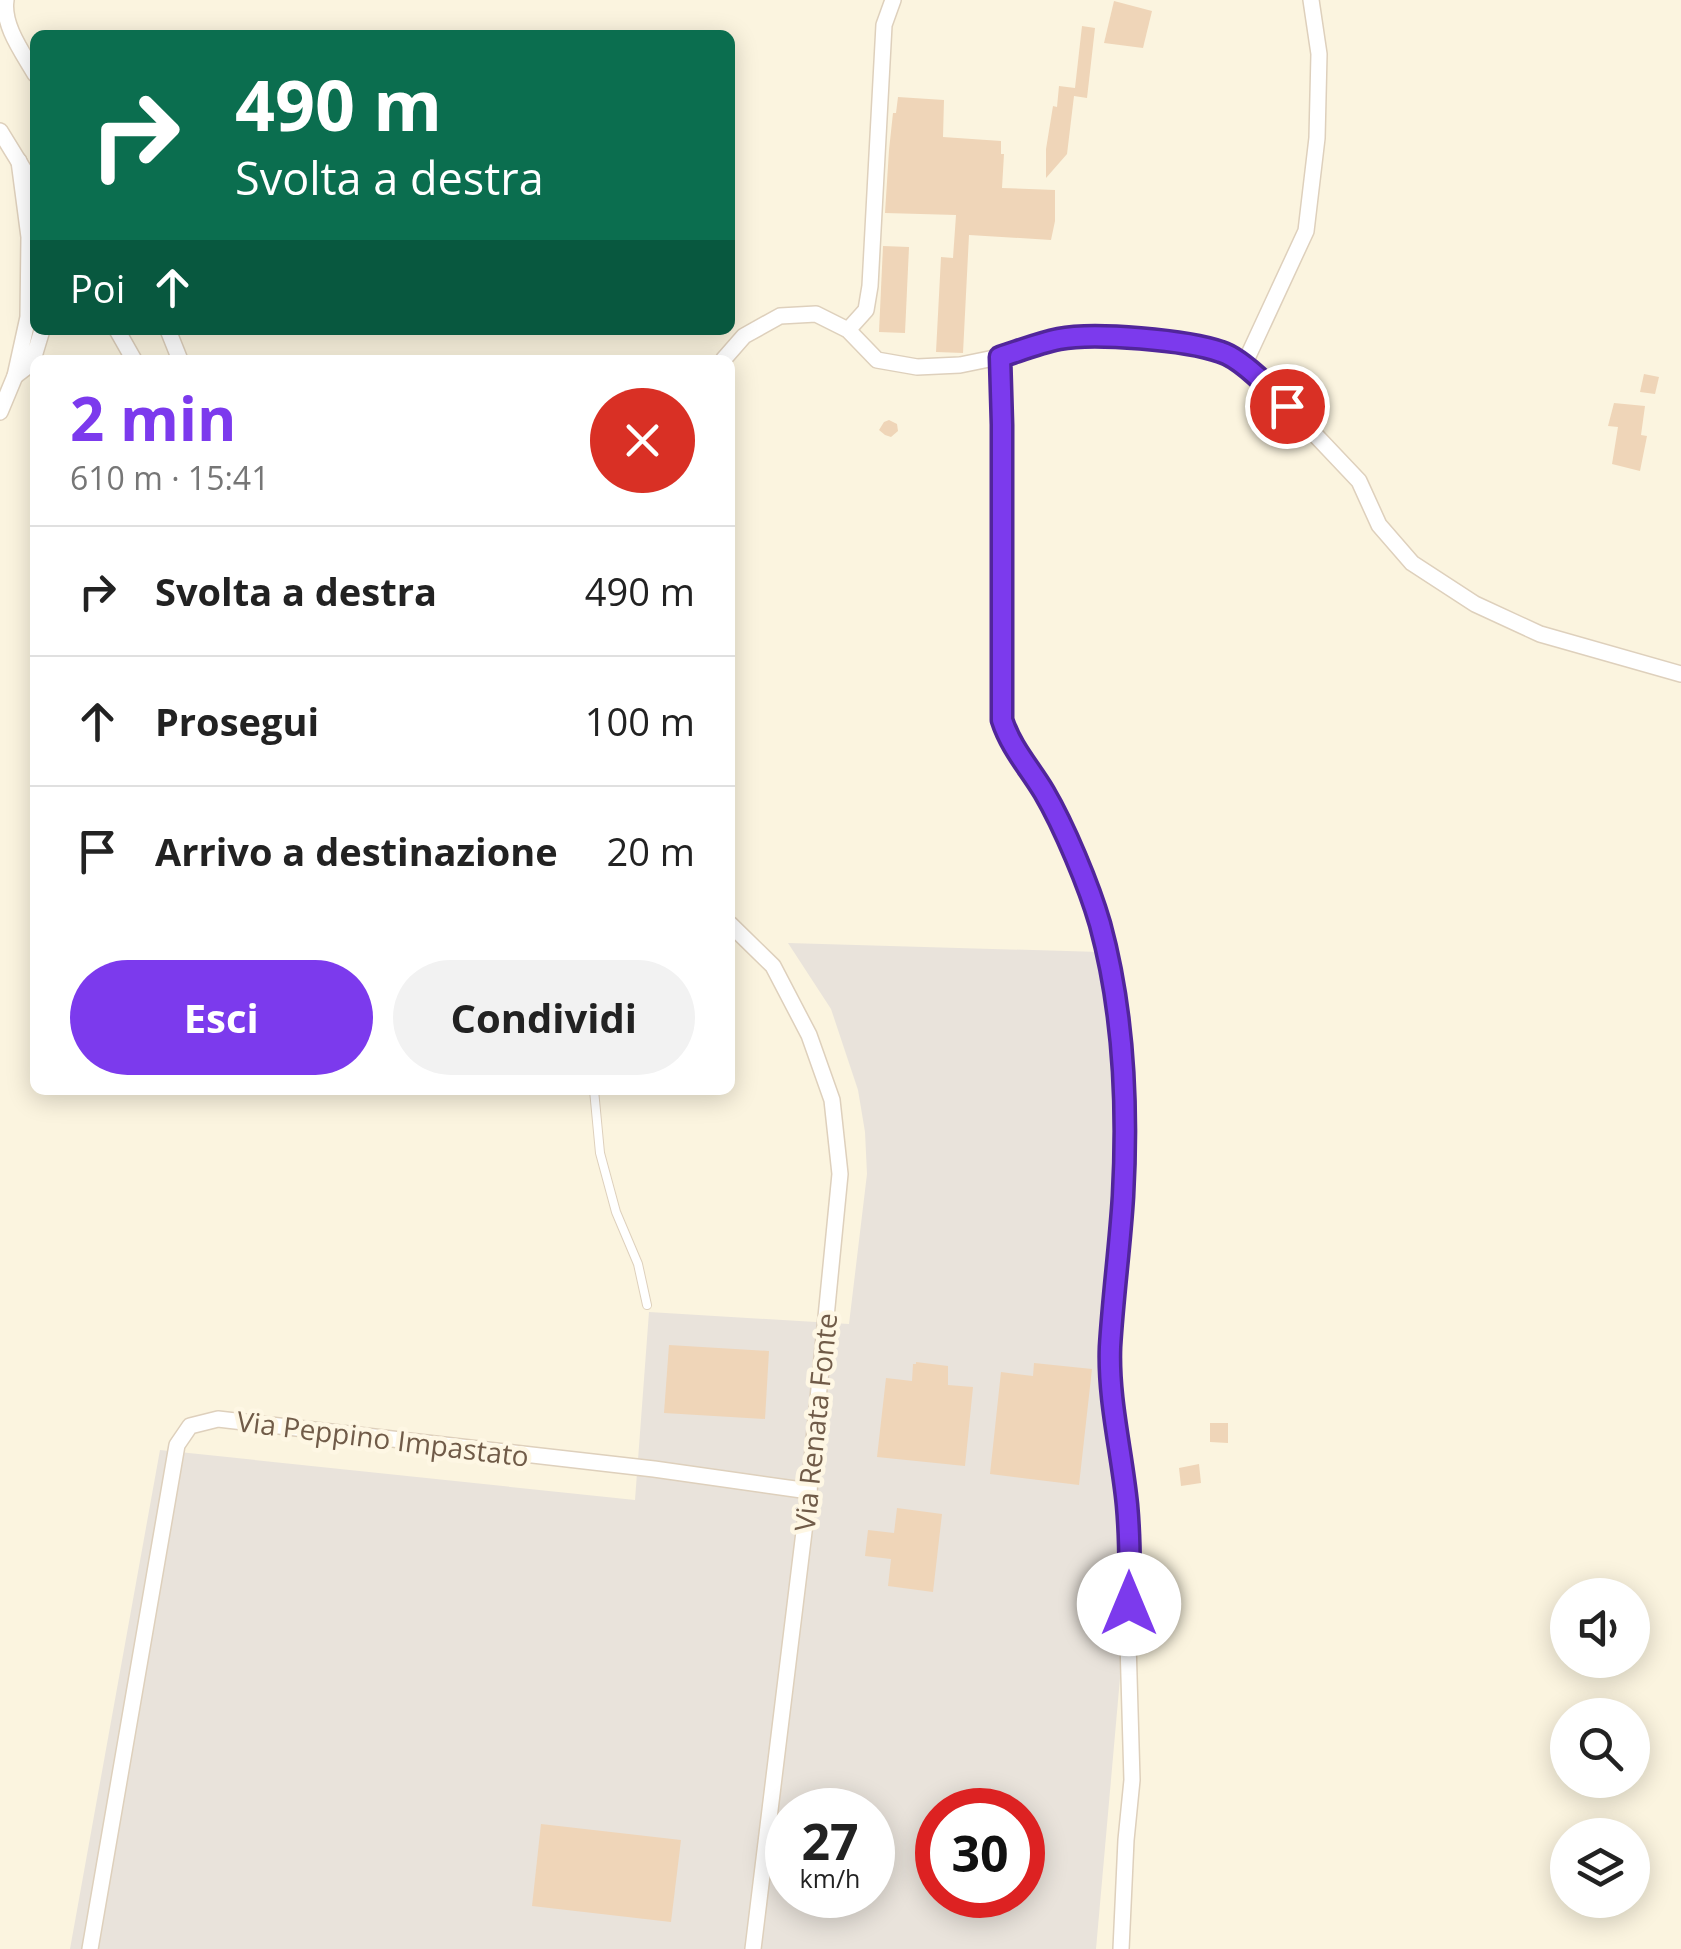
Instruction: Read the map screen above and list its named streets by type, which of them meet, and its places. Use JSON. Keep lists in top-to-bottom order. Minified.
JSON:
{"streets":{"street":["Via Renata Fonte","Via Peppino Impastato"]},"crossings":[["Via Renata Fonte","Via Peppino Impastato"]],"page":{"turn":["490 m","Svolta a destra"],"then":"Poi","heading":["2 min","610 m · 15:41"],"list":[{"name":"Svolta a destra","value":"490 m"},{"name":"Prosegui","value":"100 m"},{"name":"Arrivo a destinazione","value":"20 m"}],"buttons":["Esci","Condividi"],"speed":"27 km/h","limit":"30"}}
